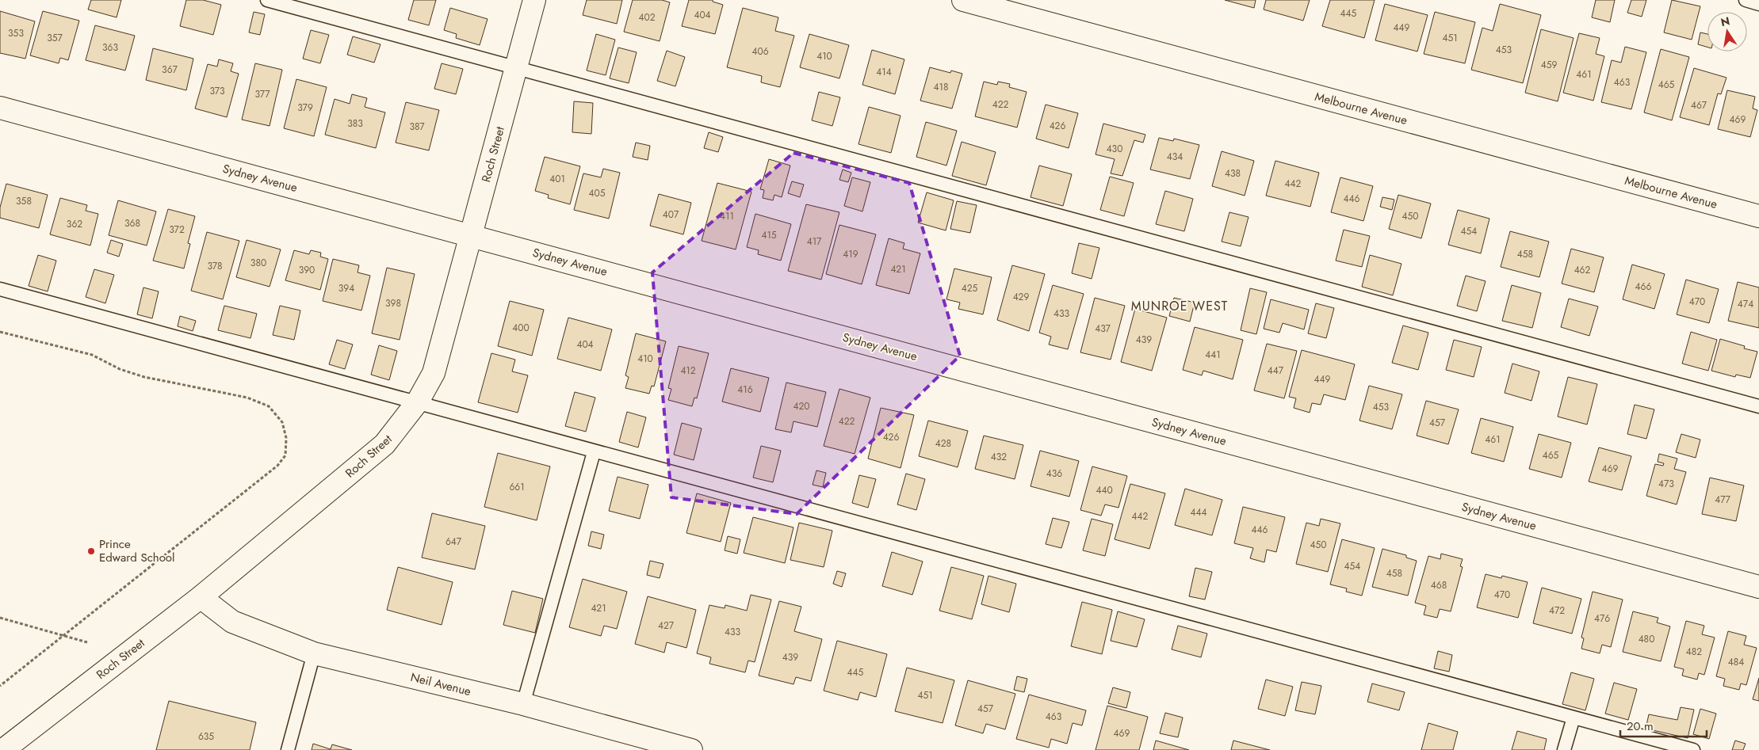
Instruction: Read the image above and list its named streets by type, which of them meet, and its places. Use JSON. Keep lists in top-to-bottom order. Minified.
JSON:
{"streets":{"street":["Melbourne Avenue","Roch Street","Sydney Avenue","Neil Avenue"]},"crossings":[["Roch Street","Sydney Avenue"],["Roch Street","Neil Avenue"]],"districts":["MUNROE WEST"],"places":["Prince Edward School"],"house_numbers":["445","404","402","449","353","357","451","363","453","406","410","459","367","414","461","463","465","418","373","377","422","467","379","469","383","426","387","430","434","438","401","442","405","446","358","407","411","450","368","362","372","454","415","417","419","458","380","378","421","390","462","466","394","425","429","470","398","474","433","400","437","439","404","441","410","412","447","449","416","420","453","422","457","426","461","428","465","432","469","436","473","661","440","477","444","442","446","647","450","454","458","468","470","421","472","476","427","433","480","482","439","484","445","451","457","463","469","635"],"scale_bar":"20 m","north":"top"}
